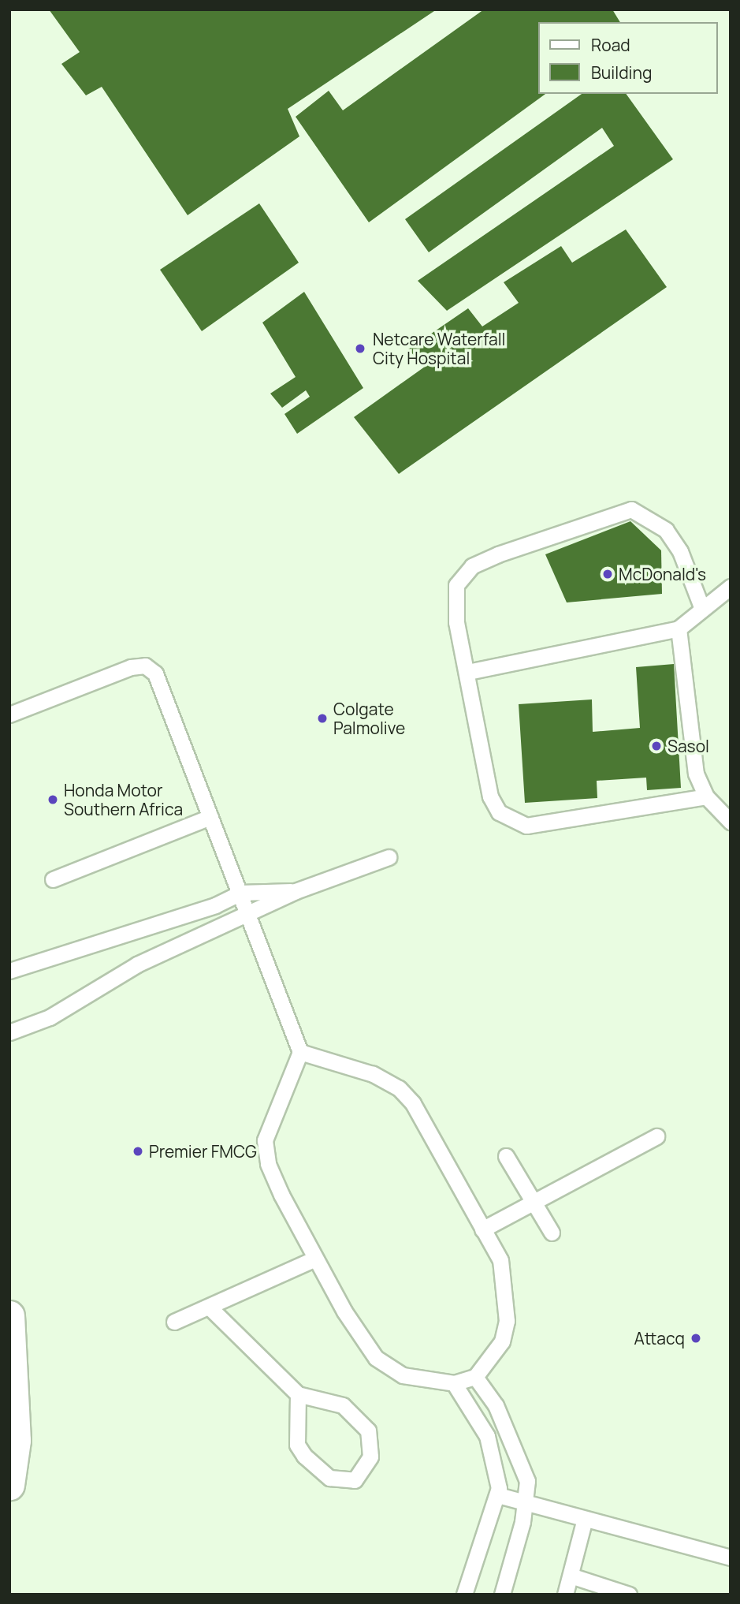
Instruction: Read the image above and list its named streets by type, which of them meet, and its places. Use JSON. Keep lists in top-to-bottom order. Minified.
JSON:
{"places":["Netcare Waterfall City Hospital","McDonald's","Colgate Palmolive","Sasol","Honda Motor Southern Africa","Premier FMCG","Attacq"],"legend":["Road","Building"]}
